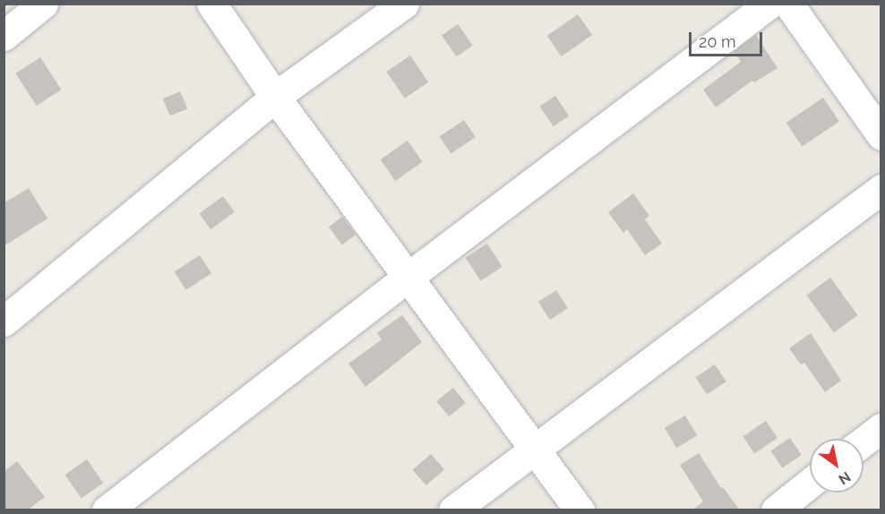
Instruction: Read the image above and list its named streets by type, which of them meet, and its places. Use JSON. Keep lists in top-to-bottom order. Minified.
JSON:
{"scale_bar":"20 m","north":"bottom right"}
